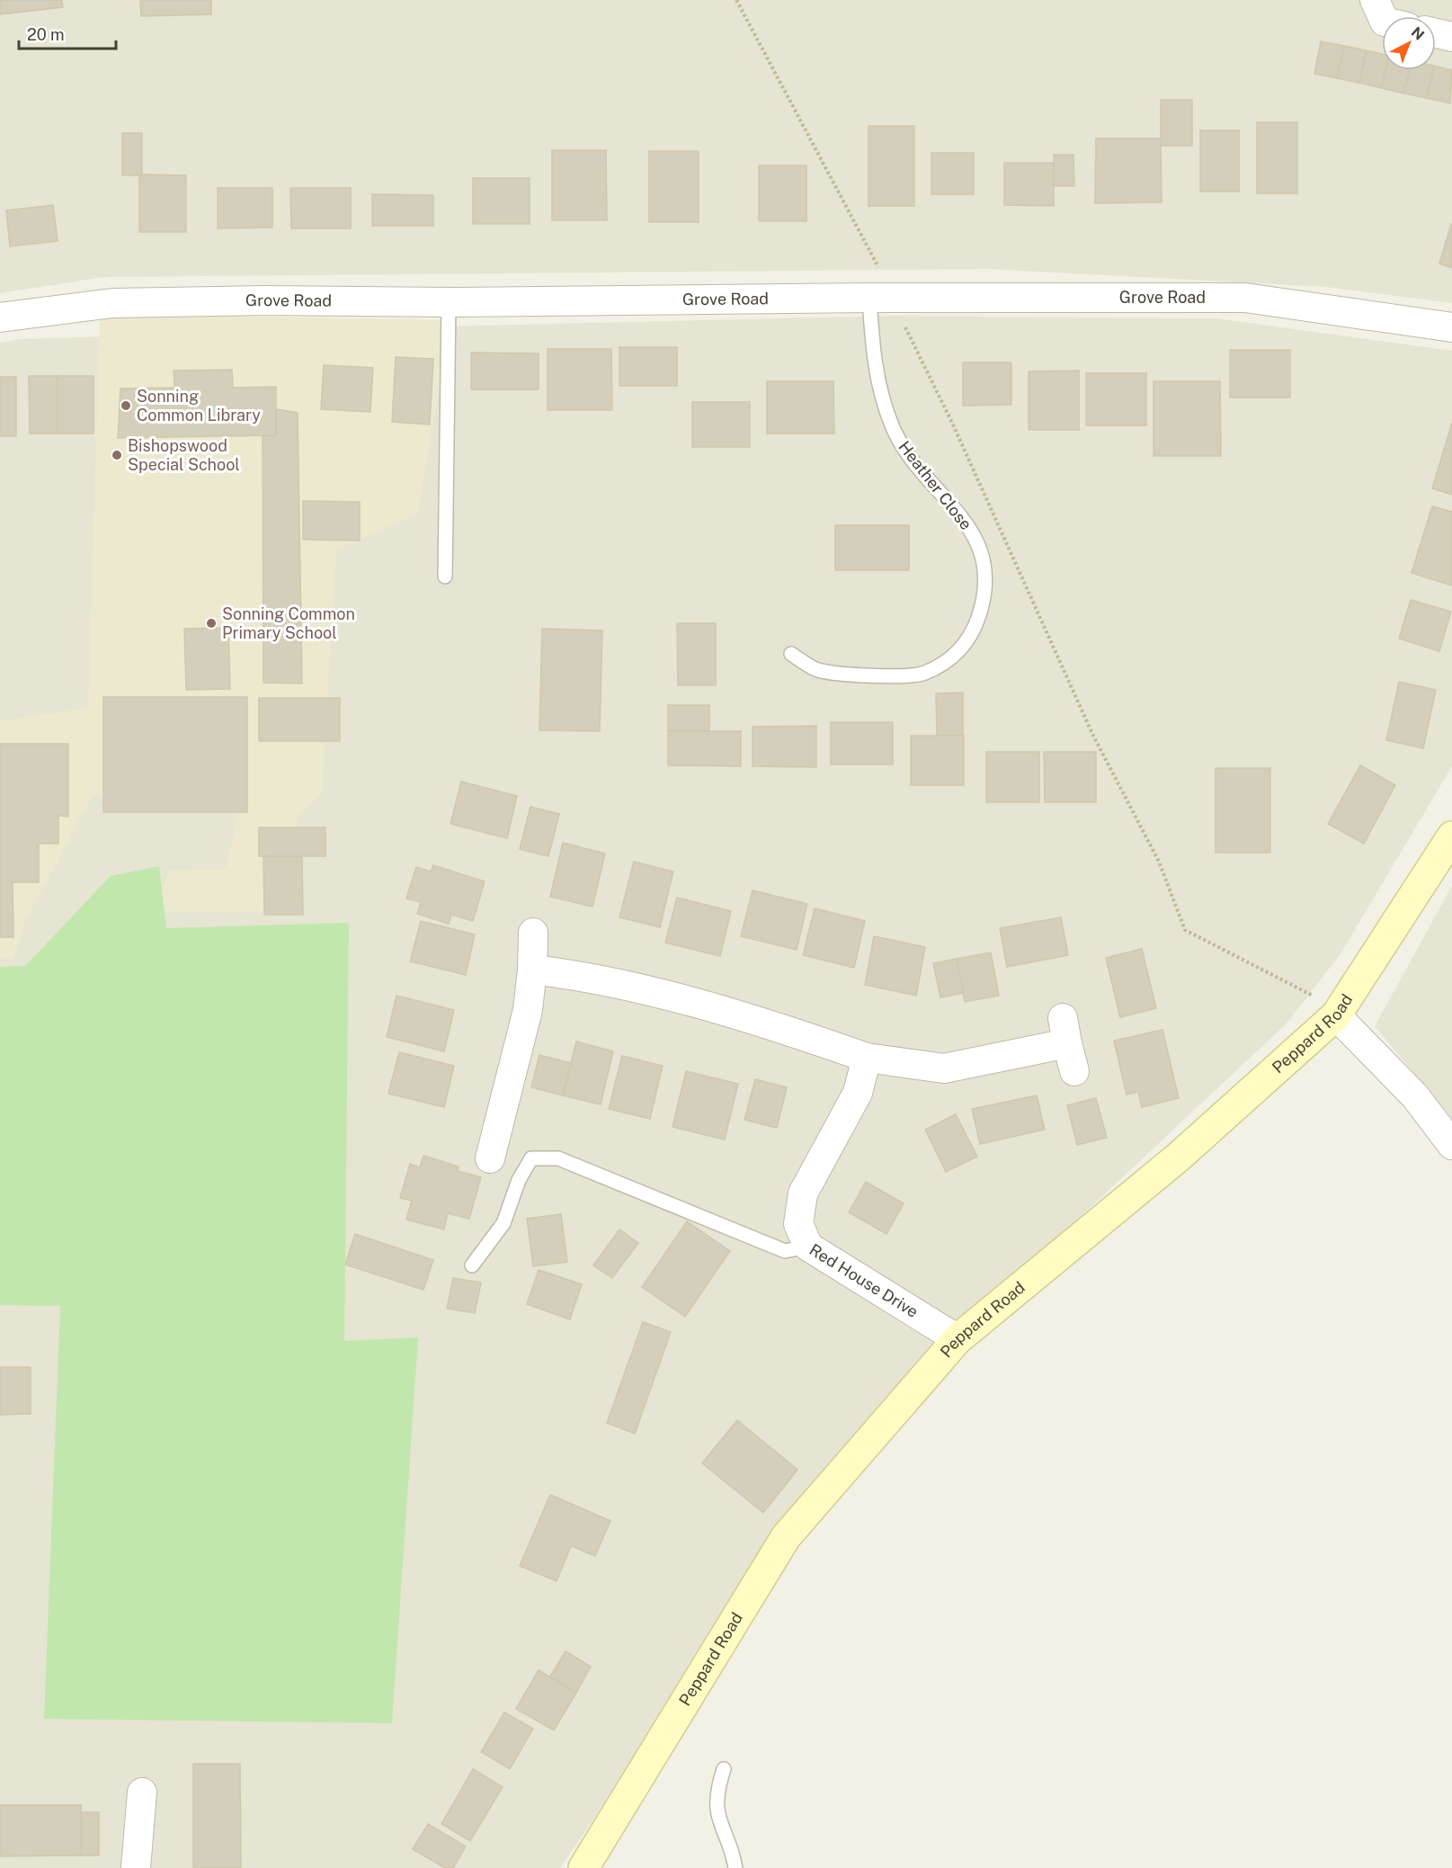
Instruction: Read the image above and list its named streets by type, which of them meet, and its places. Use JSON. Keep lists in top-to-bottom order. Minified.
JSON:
{"streets":{"main road":["Peppard Road"],"street":["Grove Road","Red House Drive"],"lane":["Heather Close"]},"crossings":[["Grove Road","Heather Close"],["Peppard Road","Red House Drive"]],"places":["Sonning Common Library","Bishopswood Special School","Sonning Common Primary School"],"scale_bar":"20 m","north":"top right"}
